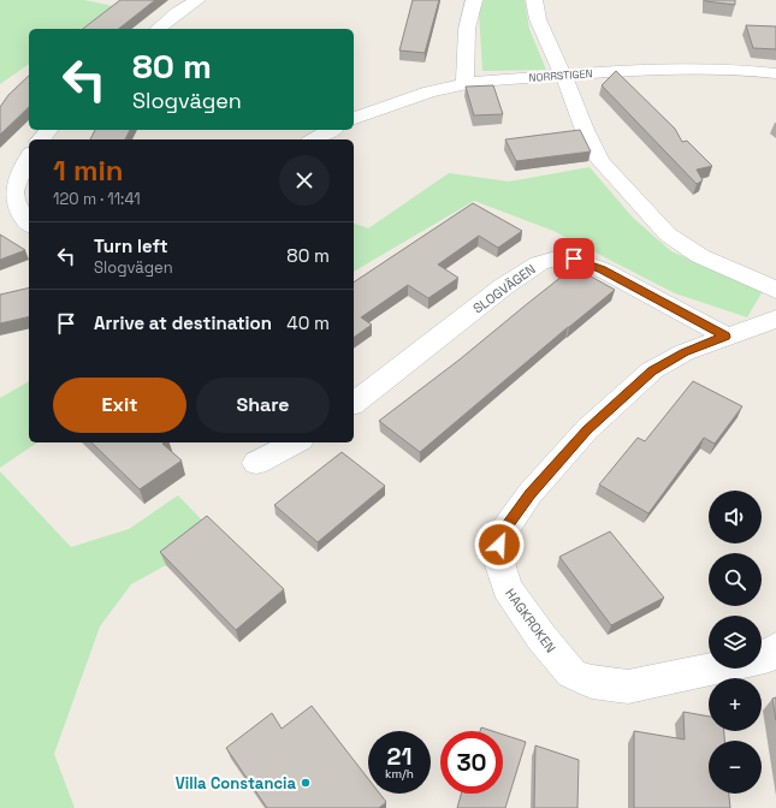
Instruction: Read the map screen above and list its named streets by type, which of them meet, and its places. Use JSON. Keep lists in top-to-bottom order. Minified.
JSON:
{"streets":{"street":["NORRSTIGEN","SLOGVÄGEN","HAGKROKEN"]},"crossings":[["SLOGVÄGEN","HAGKROKEN"]],"places":["Villa Constancia"],"page":{"turn":["80 m","Slogvägen"],"heading":["1 min","120 m · 11:41"],"list":[{"name":"Turn left","note":"Slogvägen","value":"80 m"},{"name":"Arrive at destination","value":"40 m"}],"buttons":["Exit","Share"],"map_buttons":["+","−"],"speed":"21 km/h","limit":"30"}}
